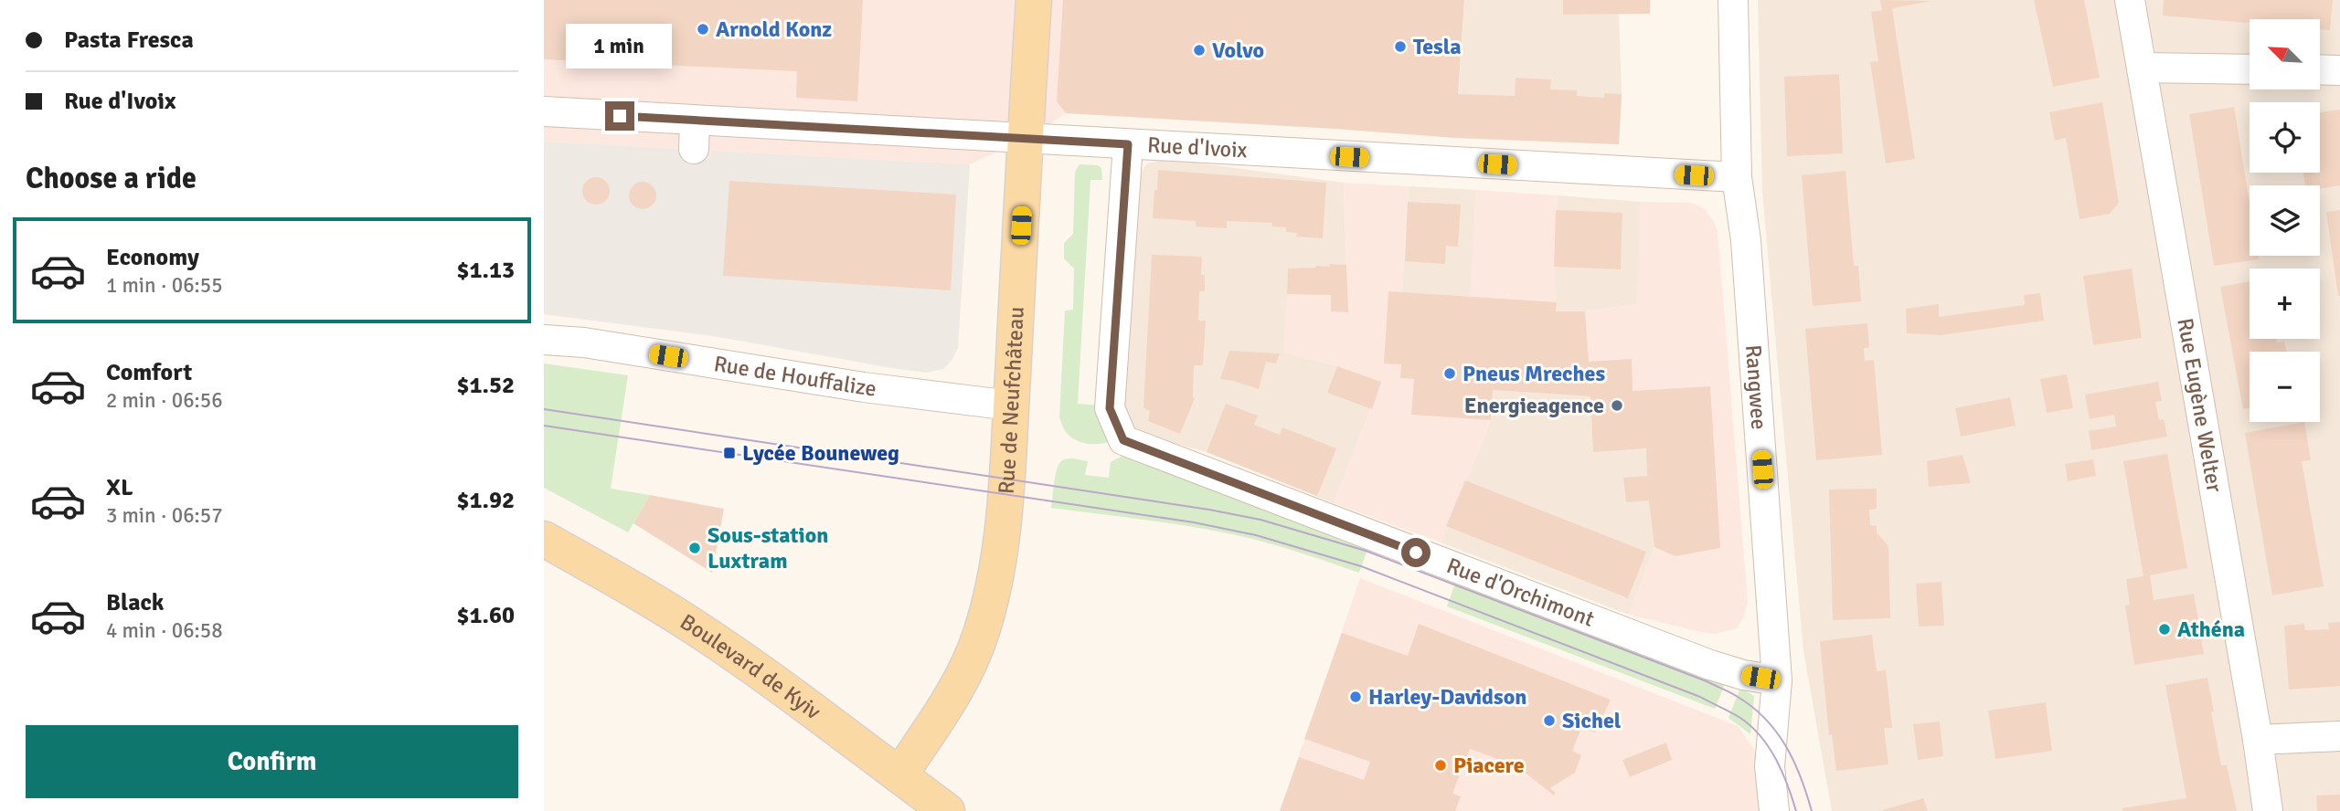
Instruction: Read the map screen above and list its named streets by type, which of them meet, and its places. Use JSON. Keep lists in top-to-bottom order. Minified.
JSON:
{"streets":{"main road":["Rue de Neufchâteau","Boulevard de Kyiv"],"street":["Rue d'Ivoix","Rue de Houffalize","Rangwee","Rue Eugène Welter","Rue d'Orchimont"]},"crossings":[["Rue d'Ivoix","Rangwee"],["Rue d'Ivoix","Rue de Neufchâteau"],["Rue d'Ivoix","Rue d'Orchimont"],["Rue de Houffalize","Rue de Neufchâteau"],["Rangwee","Rue d'Orchimont"],["Rue de Neufchâteau","Boulevard de Kyiv"]],"places":{"other":["Arnold Konz","Tesla","Volvo","Pneus Mreches","Energieagence","Sous-station Luxtram","Athéna","Harley-Davidson","Sichel","Piacere"],"transit":["Lycée Bouneweg"]},"north":"top left","page":{"banner":["Pasta Fresca","Rue d'Ivoix"],"map_buttons":["+","−"],"bubble":"1 min","heading":"Choose a ride","list":[{"name":"Economy","note":"1 min · 06:55","value":"$1.13"},{"name":"Comfort","note":"2 min · 06:56","value":"$1.52"},{"name":"XL","note":"3 min · 06:57","value":"$1.92"},{"name":"Black","note":"4 min · 06:58","value":"$1.60"}],"buttons":"Confirm"}}
